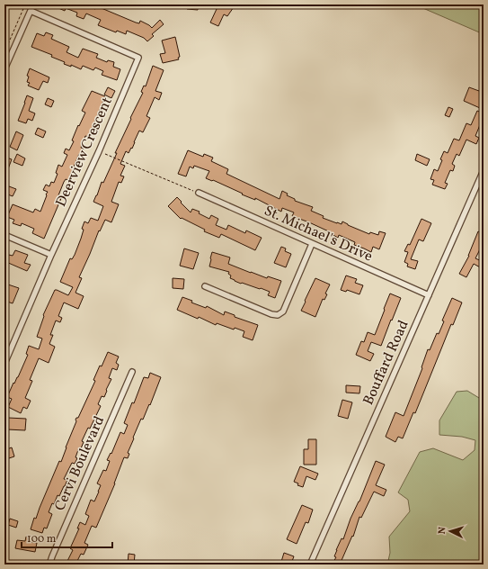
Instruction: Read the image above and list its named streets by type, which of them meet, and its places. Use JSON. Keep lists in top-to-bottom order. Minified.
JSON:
{"streets":{"street":["Deerview Crescent","St. Michael's Drive","Bouffard Road","Cervi Boulevard"]},"crossings":[["St. Michael's Drive","Bouffard Road"]],"scale_bar":"100 m","north":"left"}
